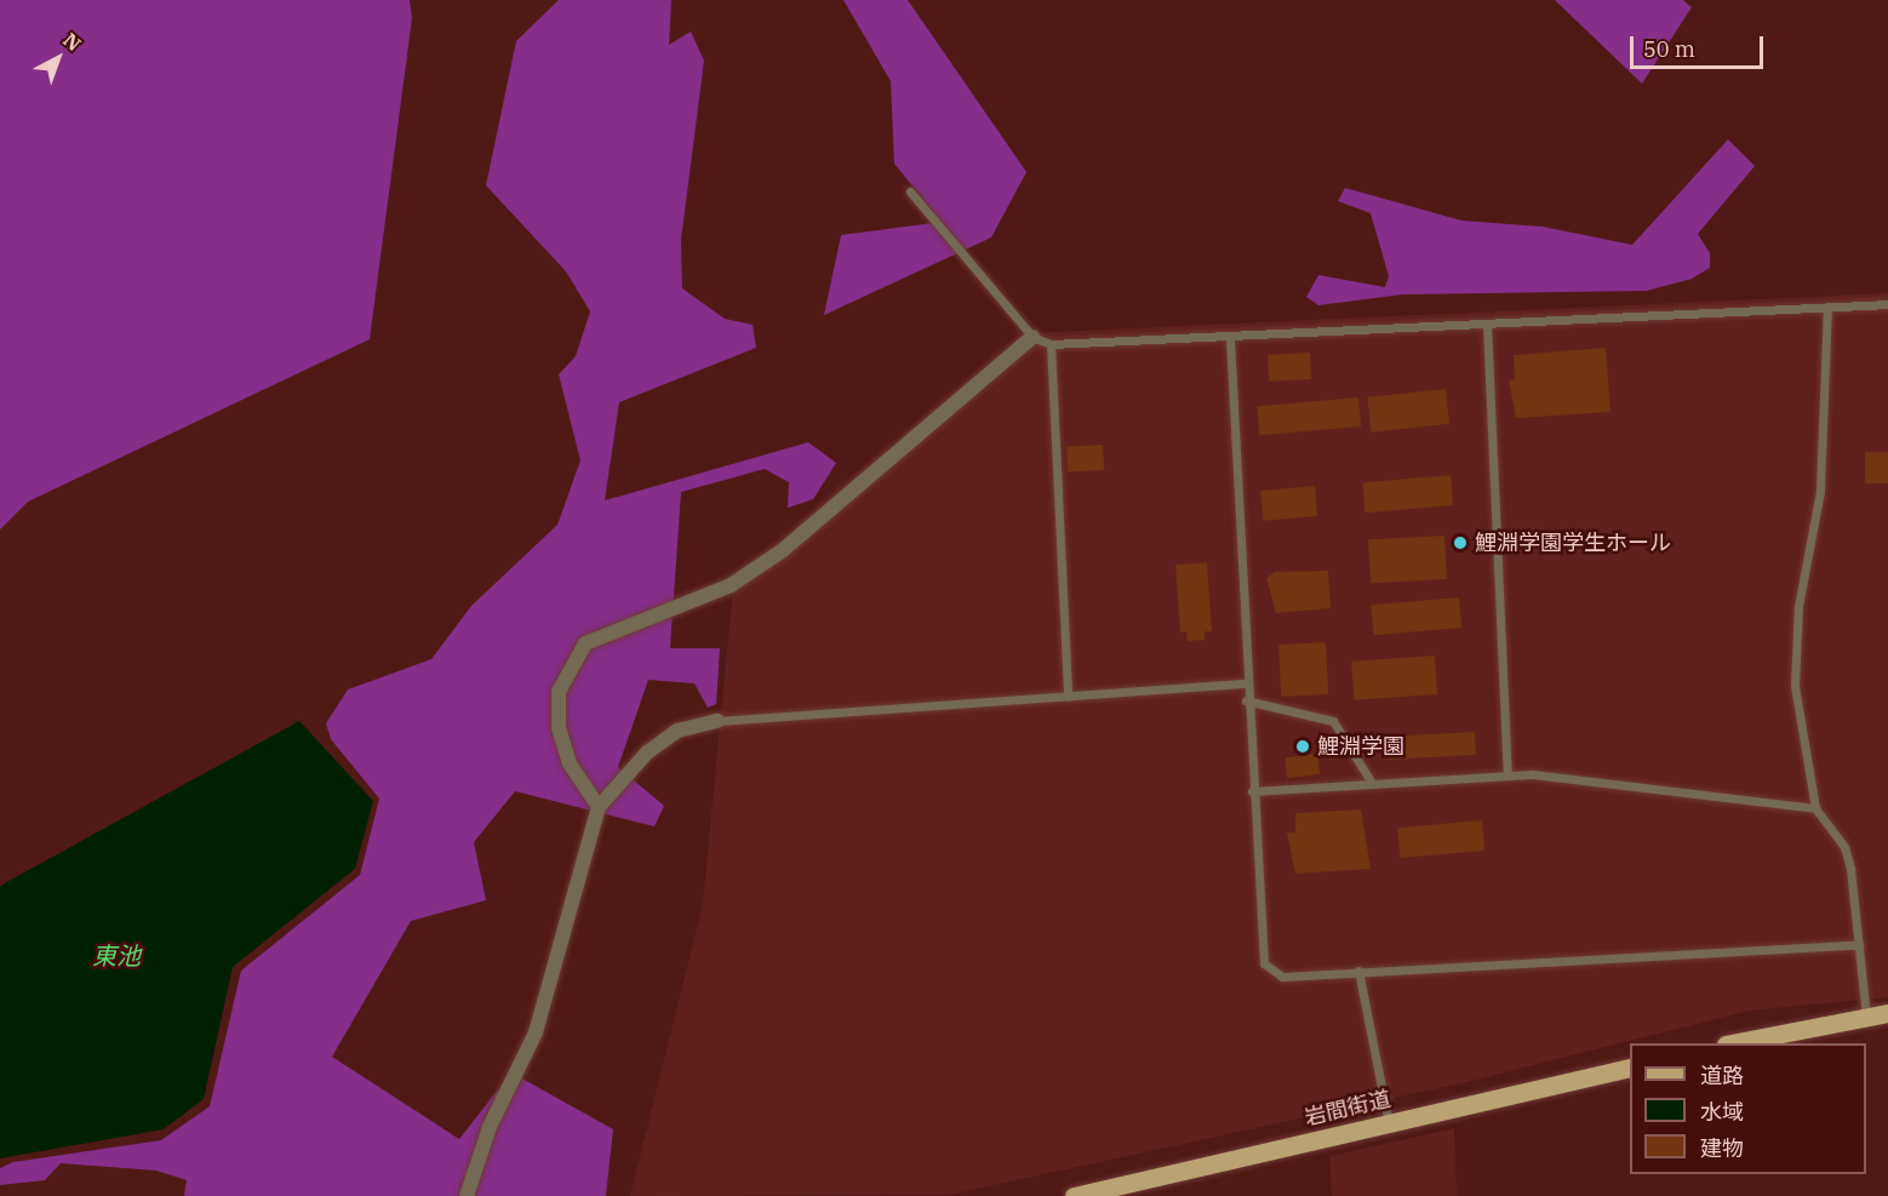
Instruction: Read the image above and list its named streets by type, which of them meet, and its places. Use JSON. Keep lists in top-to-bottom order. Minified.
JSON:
{"streets":{"main road":["岩間街道"]},"water":["東池"],"places":["鯉淵学園学生ホール","鯉淵学園"],"legend":["道路","水域","建物"],"scale_bar":"50 m","north":"top right"}
